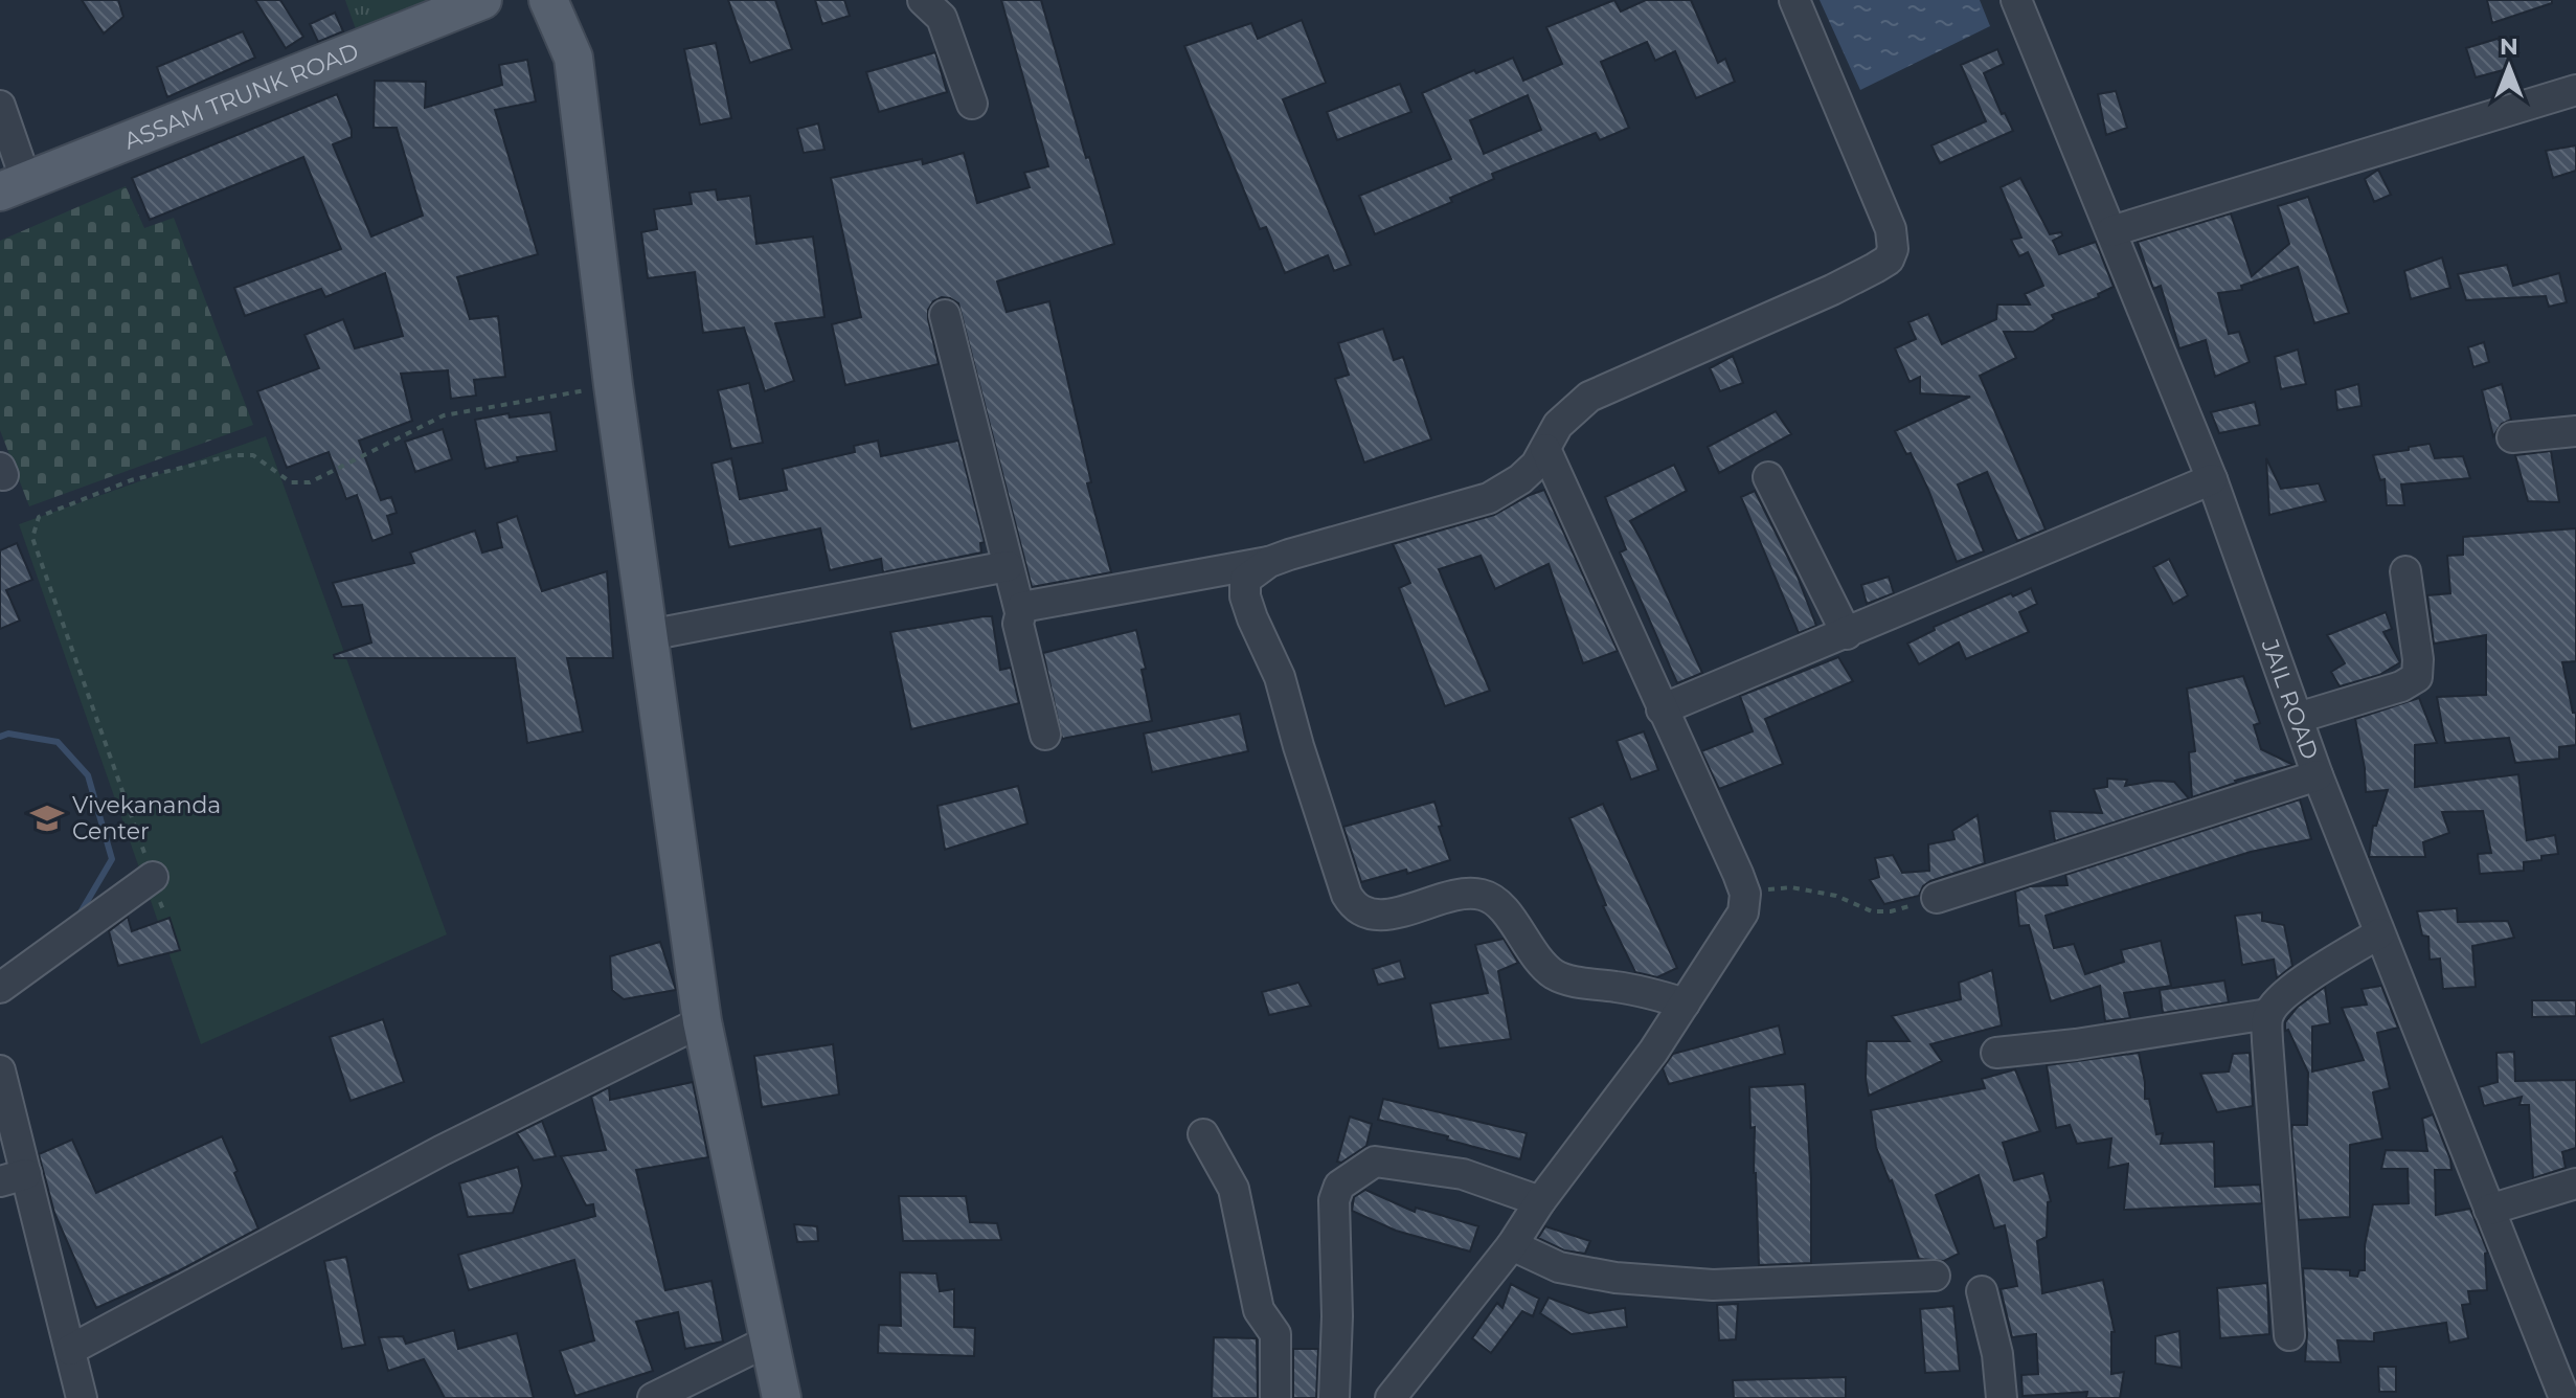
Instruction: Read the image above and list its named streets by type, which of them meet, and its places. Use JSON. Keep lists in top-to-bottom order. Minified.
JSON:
{"streets":{"main road":["ASSAM TRUNK ROAD"],"street":["JAIL ROAD"]},"places":{"school or university":["Vivekananda Center"]},"north":"top"}
